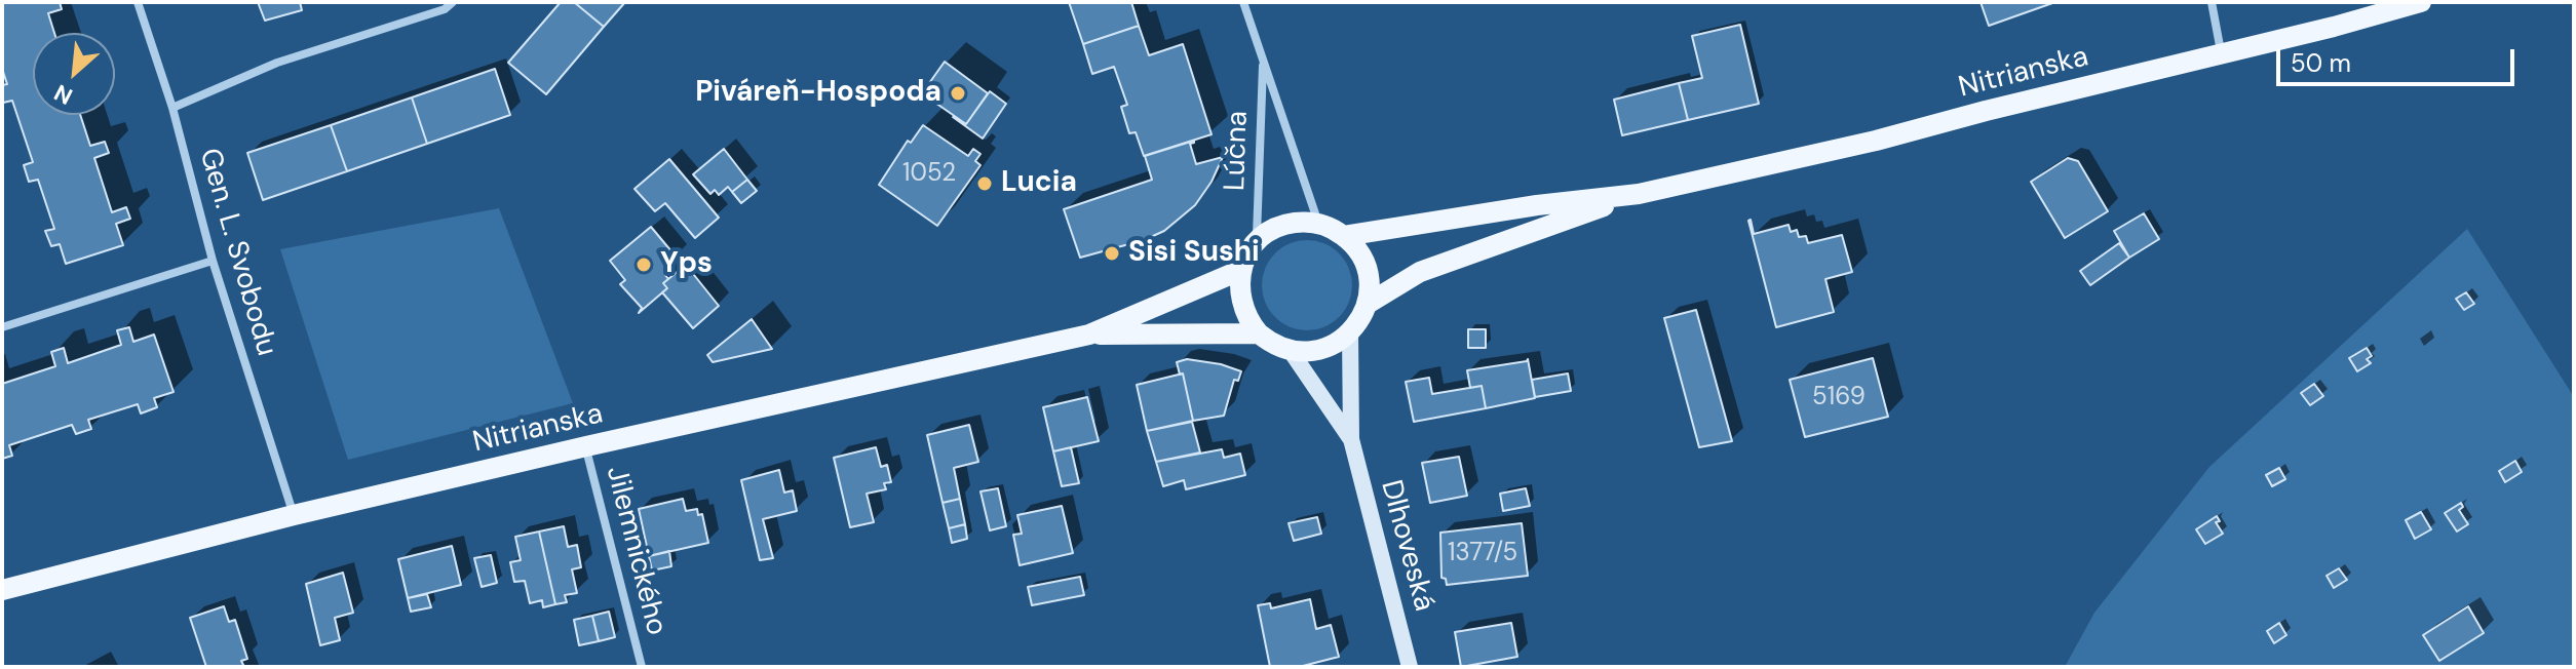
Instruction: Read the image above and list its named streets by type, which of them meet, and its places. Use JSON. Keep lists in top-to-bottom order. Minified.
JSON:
{"streets":{"main road":["Nitrianska","Dlhoveská"],"street":["Lúčna","Gen. L. Svobodu","Jilemnického"]},"crossings":[["Nitrianska","Lúčna"],["Nitrianska","Gen. L. Svobodu"],["Nitrianska","Dlhoveská"],["Nitrianska","Jilemnického"],["Lúčna","Dlhoveská"]],"places":["Piváreň-Hospoda","Lucia","Sisi Sushi","Yps"],"house_numbers":["1052","5169","1377/5"],"scale_bar":"50 m","north":"bottom left"}
